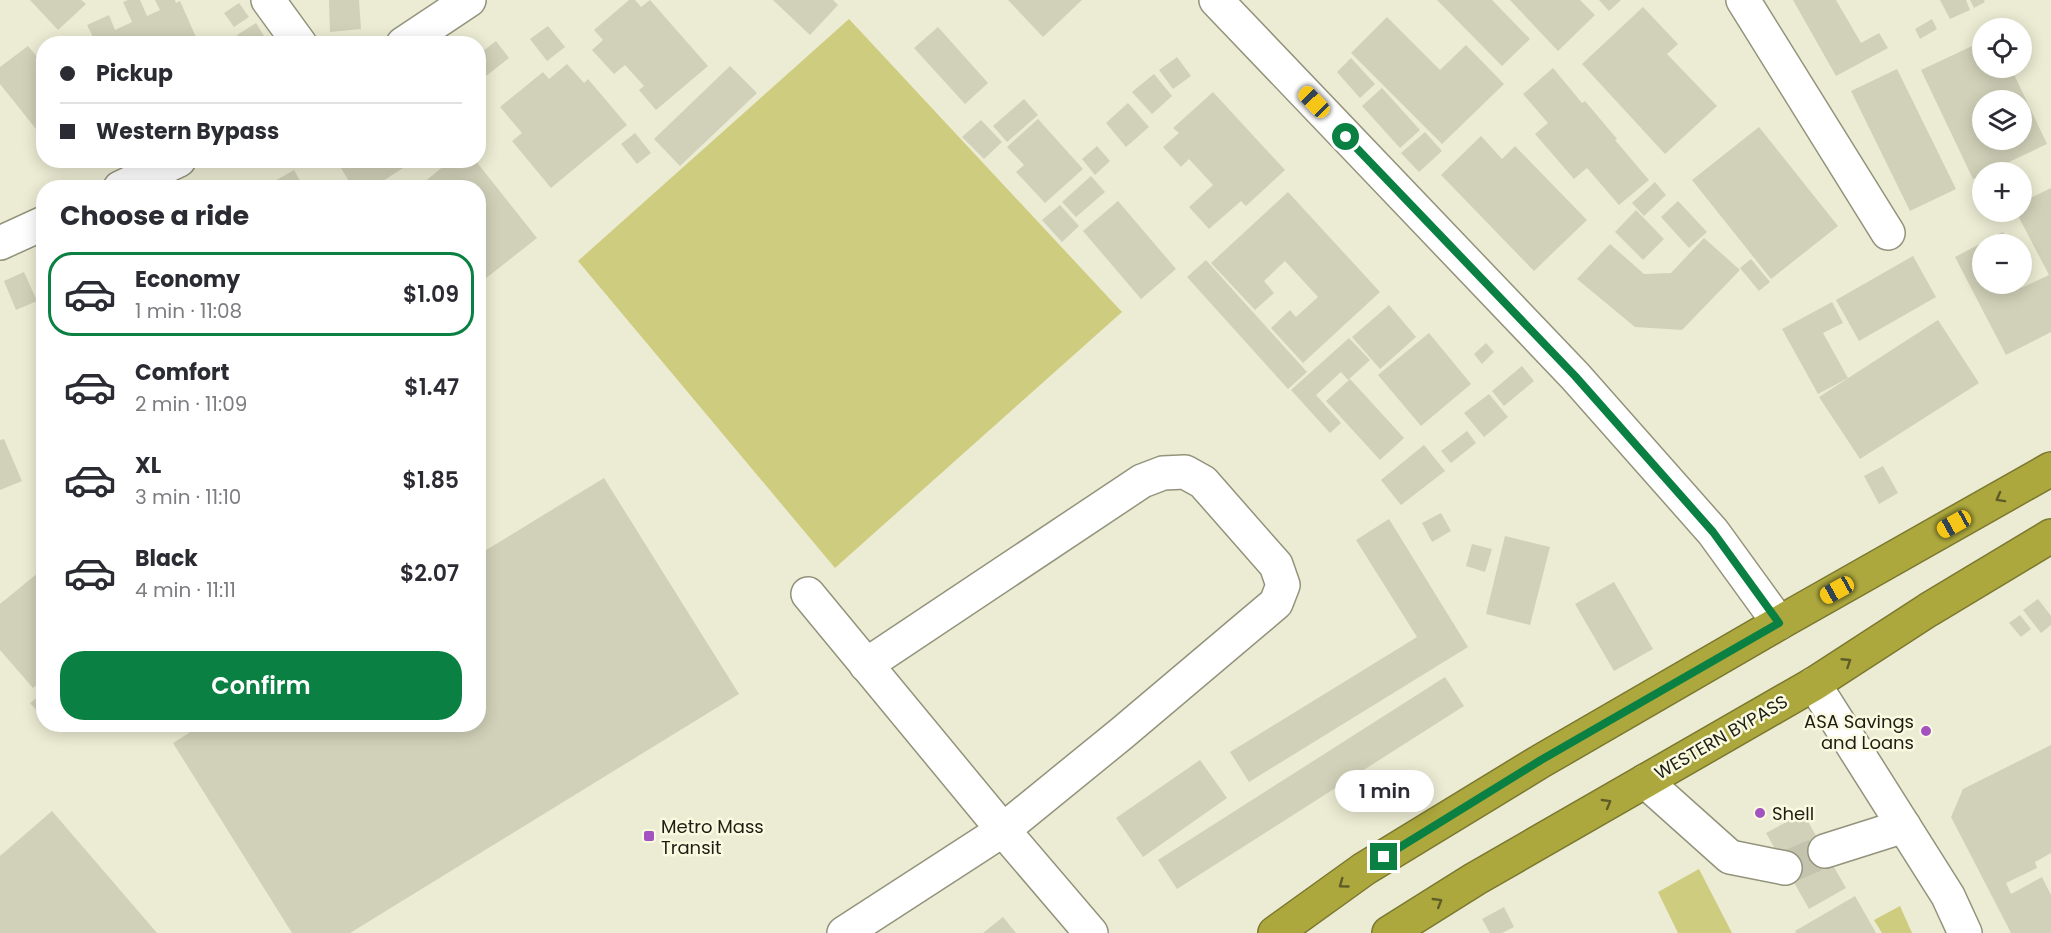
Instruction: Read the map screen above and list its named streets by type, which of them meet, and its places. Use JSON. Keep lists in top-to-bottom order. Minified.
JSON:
{"streets":{"highway":["WESTERN BYPASS"]},"places":{"other":["ASA Savings and Loans","Shell"],"transit":["Metro Mass Transit"]},"page":{"map_buttons":["+","−"],"banner":["Pickup","Western Bypass"],"heading":"Choose a ride","list":[{"name":"Economy","note":"1 min · 11:08","value":"$1.09"},{"name":"Comfort","note":"2 min · 11:09","value":"$1.47"},{"name":"XL","note":"3 min · 11:10","value":"$1.85"},{"name":"Black","note":"4 min · 11:11","value":"$2.07"}],"buttons":"Confirm","bubble":"1 min"}}
